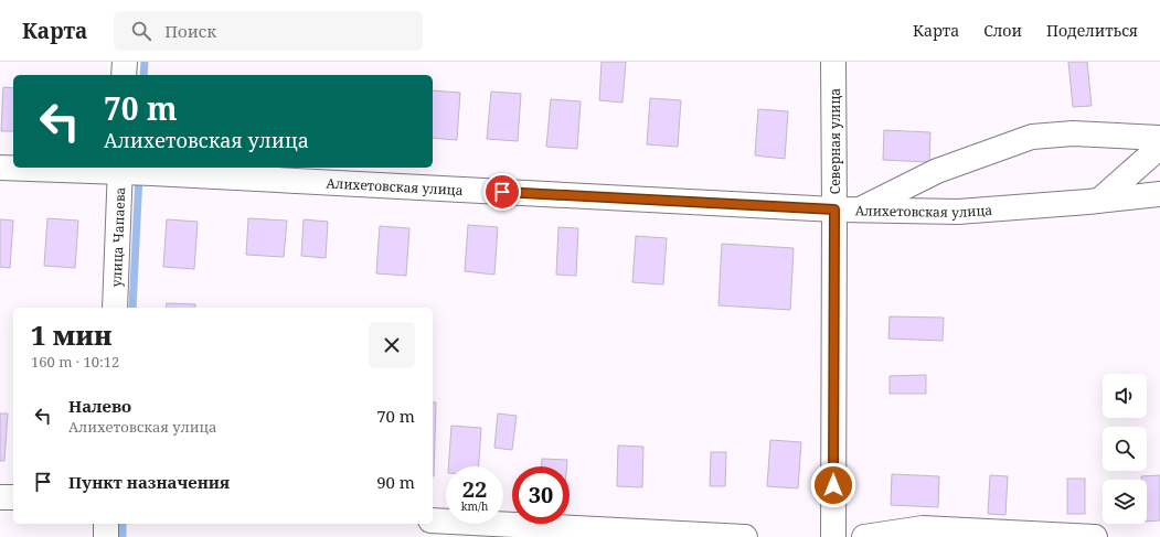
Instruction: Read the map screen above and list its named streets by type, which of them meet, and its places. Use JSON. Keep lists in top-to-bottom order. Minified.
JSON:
{"streets":{"street":["Северная улица","Алихетовская улица","улица Чапаева"]},"crossings":[["Северная улица","Алихетовская улица"],["Алихетовская улица","улица Чапаева"]],"page":{"header":"Карта","search":"Поиск","nav":["Карта","Слои","Поделиться"],"turn":["70 m","Алихетовская улица"],"heading":["1 мин","160 m · 10:12"],"list":[{"name":"Налево","note":"Алихетовская улица","value":"70 m"},{"name":"Пункт назначения","value":"90 m"}],"speed":"22 km/h","limit":"30"}}
